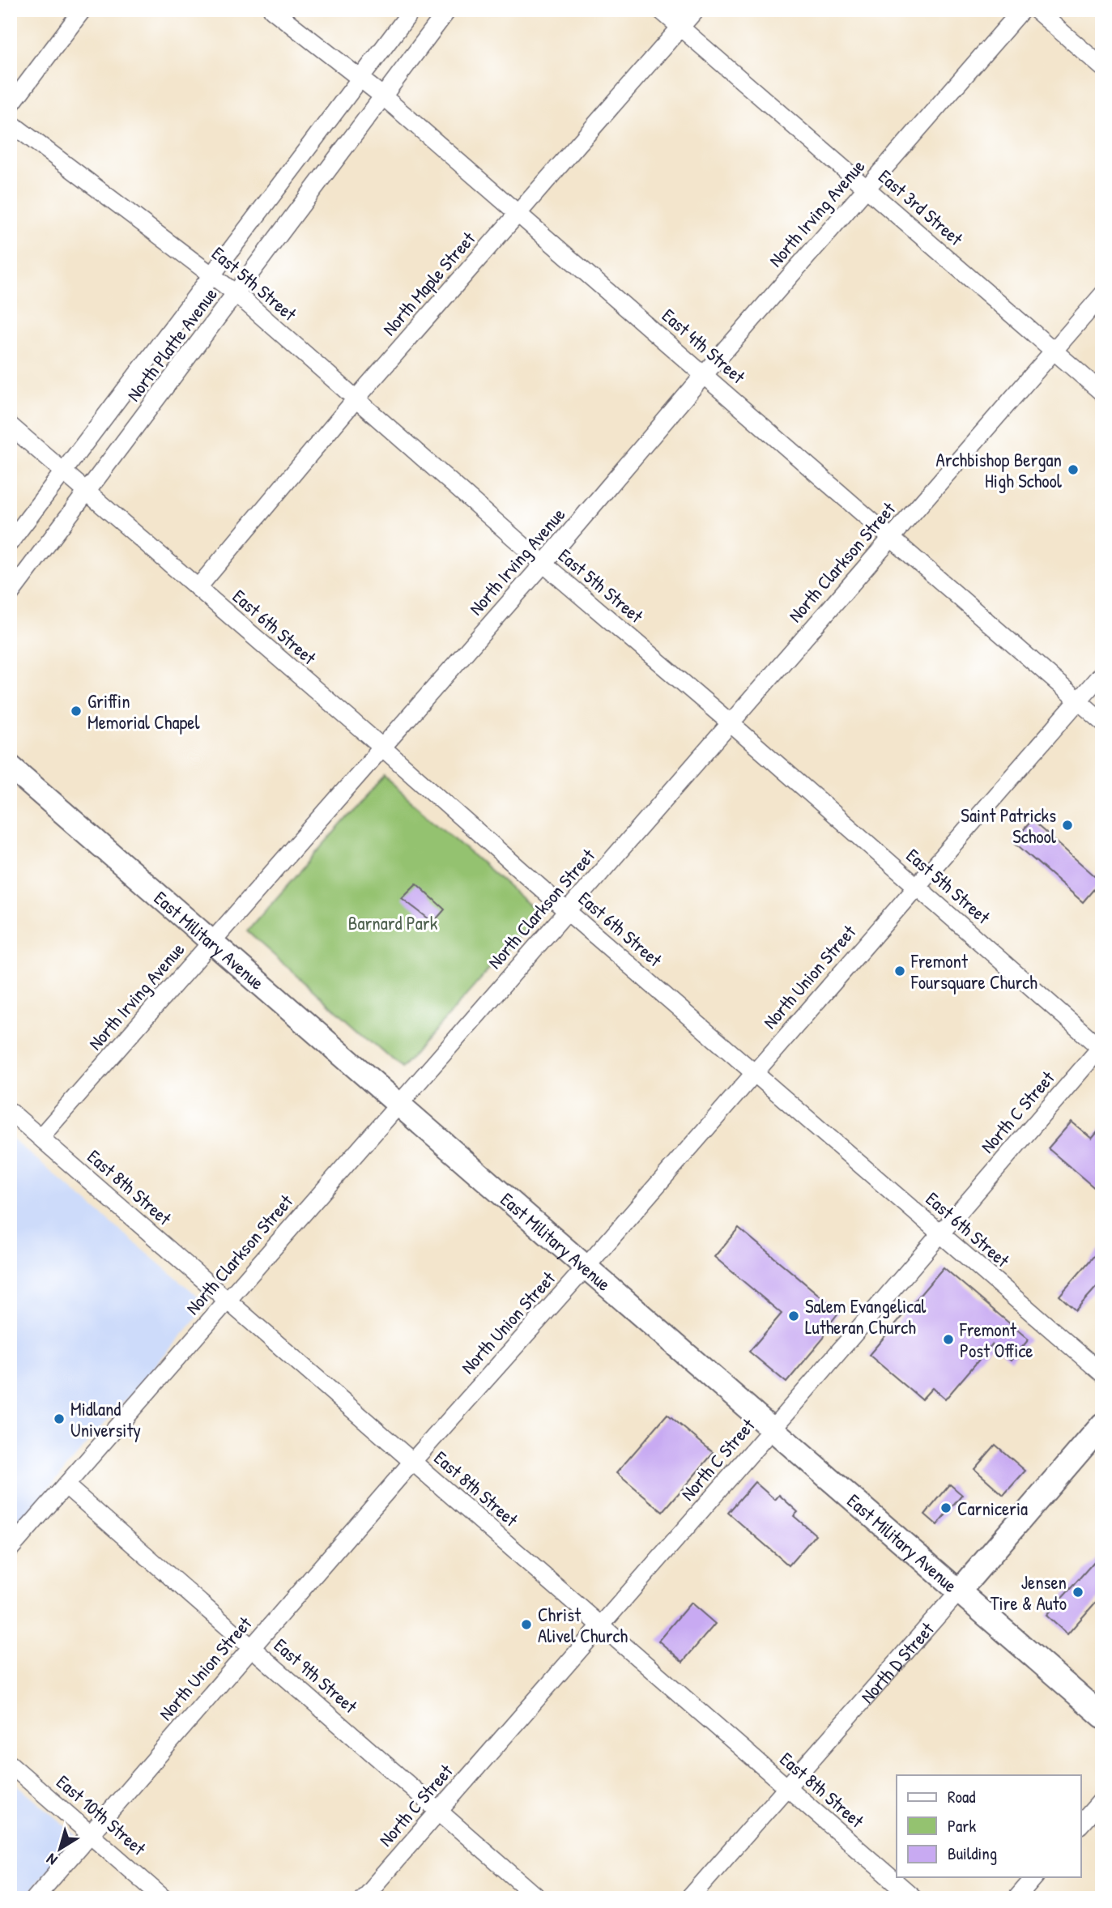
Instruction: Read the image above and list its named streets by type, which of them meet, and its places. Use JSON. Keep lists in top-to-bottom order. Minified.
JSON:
{"streets":{"main road":["East Military Avenue","North D Street"],"street":["East 3rd Street","North Irving Avenue","East 5th Street","North Maple Street","North Platte Avenue","East 4th Street","North Clarkson Street","East 6th Street","North Union Street","North C Street","East 8th Street","East 9th Street","East 10th Street"]},"crossings":[["East 3rd Street","North Irving Avenue"],["East 3rd Street","North Maple Street"],["East 3rd Street","North Clarkson Street"],["North Irving Avenue","East 5th Street"],["North Irving Avenue","East 4th Street"],["North Irving Avenue","East 6th Street"],["North Irving Avenue","East Military Avenue"],["North Irving Avenue","East 8th Street"],["East 5th Street","North Maple Street"],["East 5th Street","North Platte Avenue"],["East 5th Street","North Clarkson Street"],["East 5th Street","North Union Street"],["East 5th Street","North C Street"],["North Maple Street","East 4th Street"],["North Maple Street","East 6th Street"],["North Platte Avenue","East 4th Street"],["North Platte Avenue","East 6th Street"],["East 4th Street","North Clarkson Street"],["East 4th Street","North Union Street"],["North Clarkson Street","East 6th Street"],["North Clarkson Street","East Military Avenue"],["North Clarkson Street","East 8th Street"],["North Clarkson Street","East 9th Street"],["East 6th Street","North Union Street"],["East 6th Street","North C Street"],["East Military Avenue","North Union Street"],["East Military Avenue","North C Street"],["East Military Avenue","North D Street"],["North Union Street","East 8th Street"],["North Union Street","East 9th Street"],["North Union Street","East 10th Street"],["North C Street","East 8th Street"],["North C Street","East 9th Street"],["East 8th Street","North D Street"]],"parks":["Barnard Park"],"places":["Archbishop Bergan High School","Griffin Memorial Chapel","Saint Patricks School","Fremont Foursquare Church","Salem Evangelical Lutheran Church","Fremont Post Office","Midland University","Carniceria","Jensen Tire & Auto","Christ Alivel Church"],"legend":["Road","Park","Building"],"north":"bottom left"}
